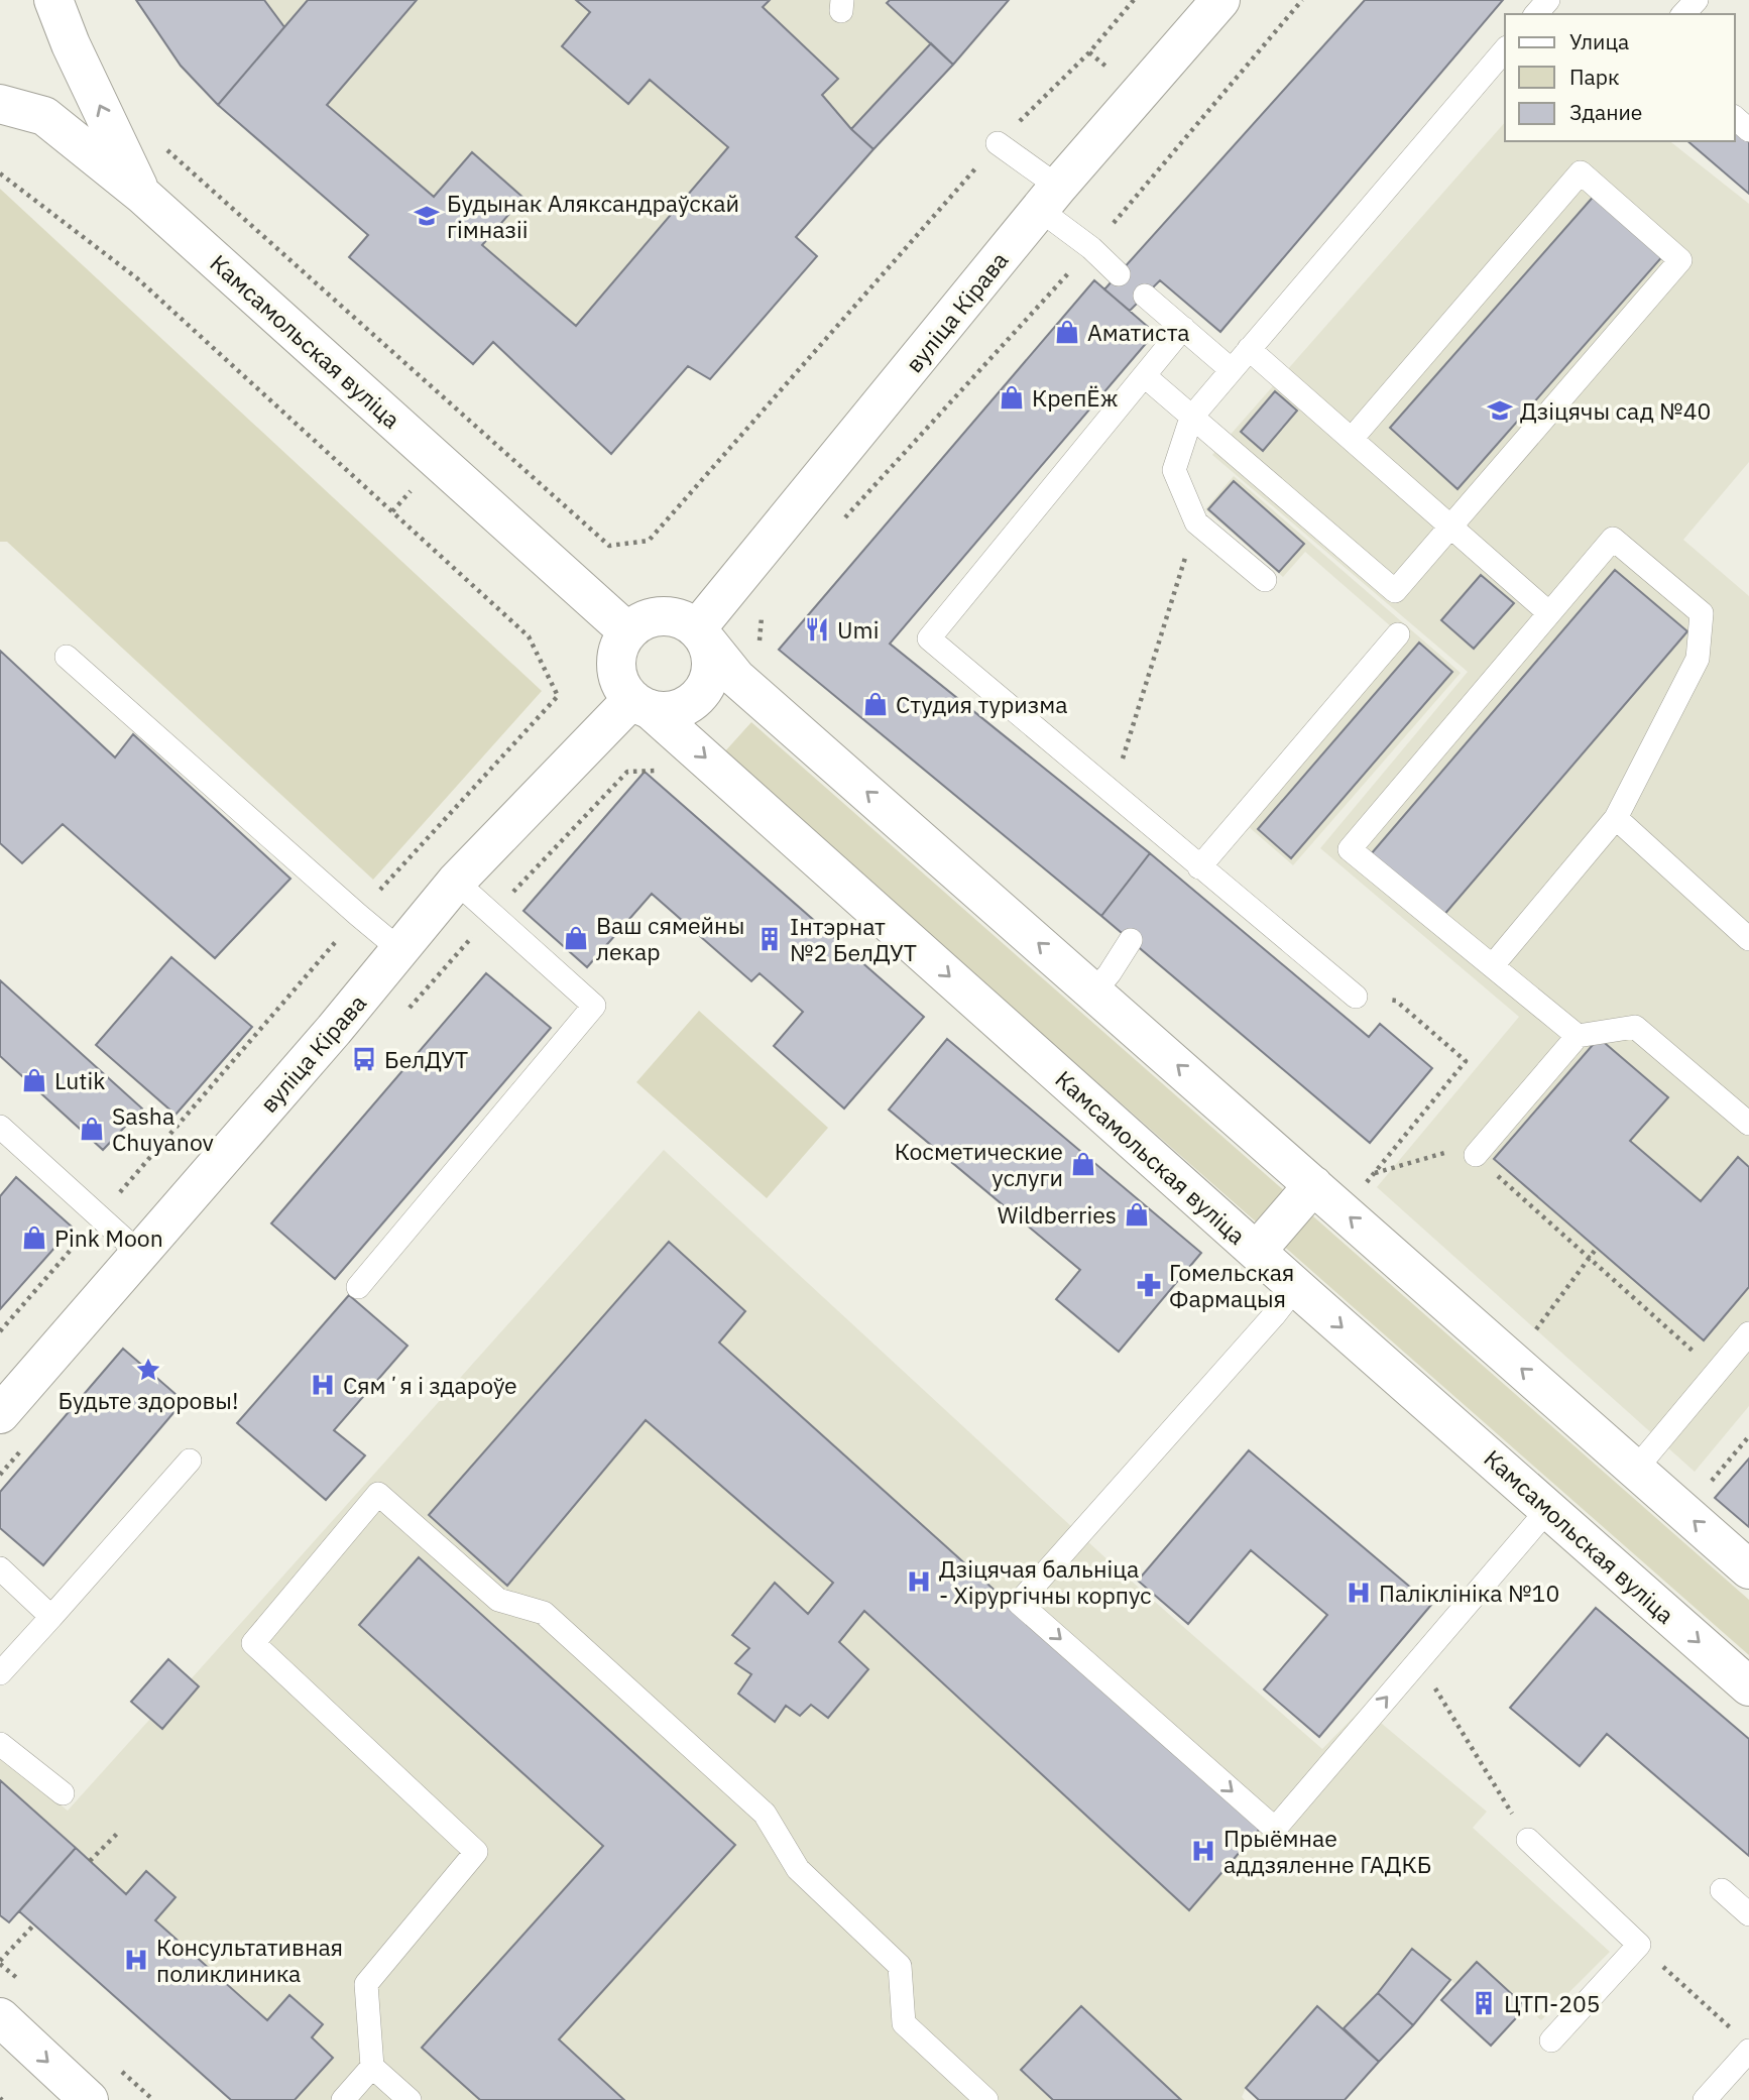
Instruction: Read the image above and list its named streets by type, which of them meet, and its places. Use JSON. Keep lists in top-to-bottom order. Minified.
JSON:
{"streets":{"street":["вуліца Кірава","Камсамольская вуліца"]},"crossings":[["вуліца Кірава","Камсамольская вуліца"]],"places":{"school or university":["Будынак Аляксандраўскай гімназіі","Дзіцячы сад №40"],"shop":["Аматиста","КрепЁж","Студия туризма","Ваш сямейны лекар","Lutik","Sasha Chuyanov","Косметические услуги","Wildberries","Pink Moon"],"restaurant":["Umi"],"building":["Інтэрнат №2 БелДУТ","ЦТП-205"],"bus stop":["БелДУТ"],"pharmacy":["Гомельская Фармацыя"],"place":["Будьте здоровы!"],"hospital":["Сямʼя і здароўе","Дзіцячая бальніца - Хірургічны корпус","Паліклініка №10","Прыёмнае аддзяленне ГАДКБ","Консультативная поликлиника"]},"legend":["Улица","Парк","Здание"]}
